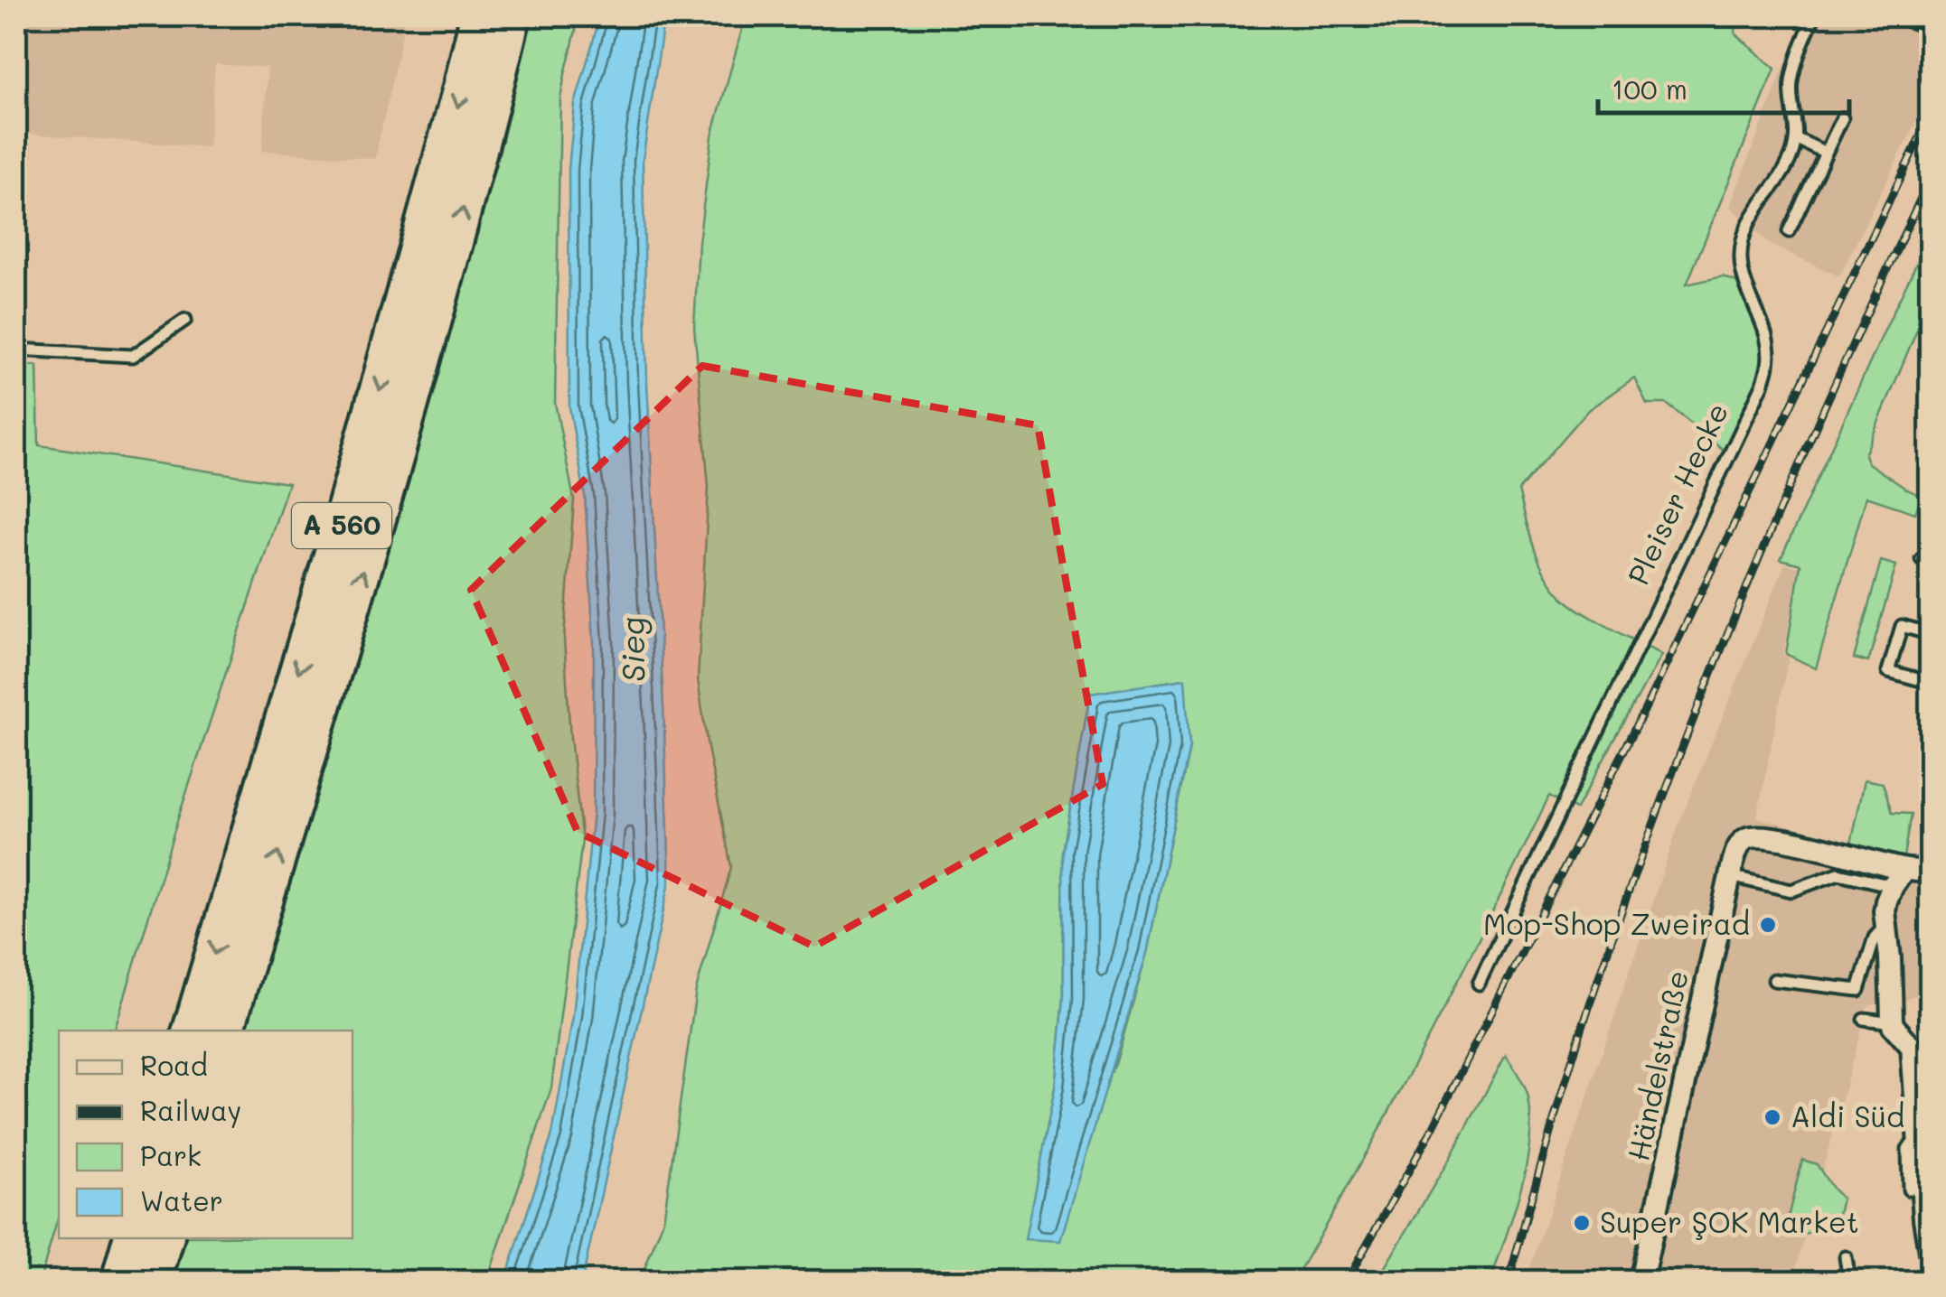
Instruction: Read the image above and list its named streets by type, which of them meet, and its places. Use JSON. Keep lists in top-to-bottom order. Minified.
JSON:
{"streets":{"highway":["A 560"],"street":["Händelstraße"],"lane":["Pleiser Hecke"]},"water":["Sieg"],"places":["Mop-Shop Zweirad","Aldi Süd","Super ŞOK Market"],"legend":["Road","Railway","Park","Water"],"scale_bar":"100 m"}
